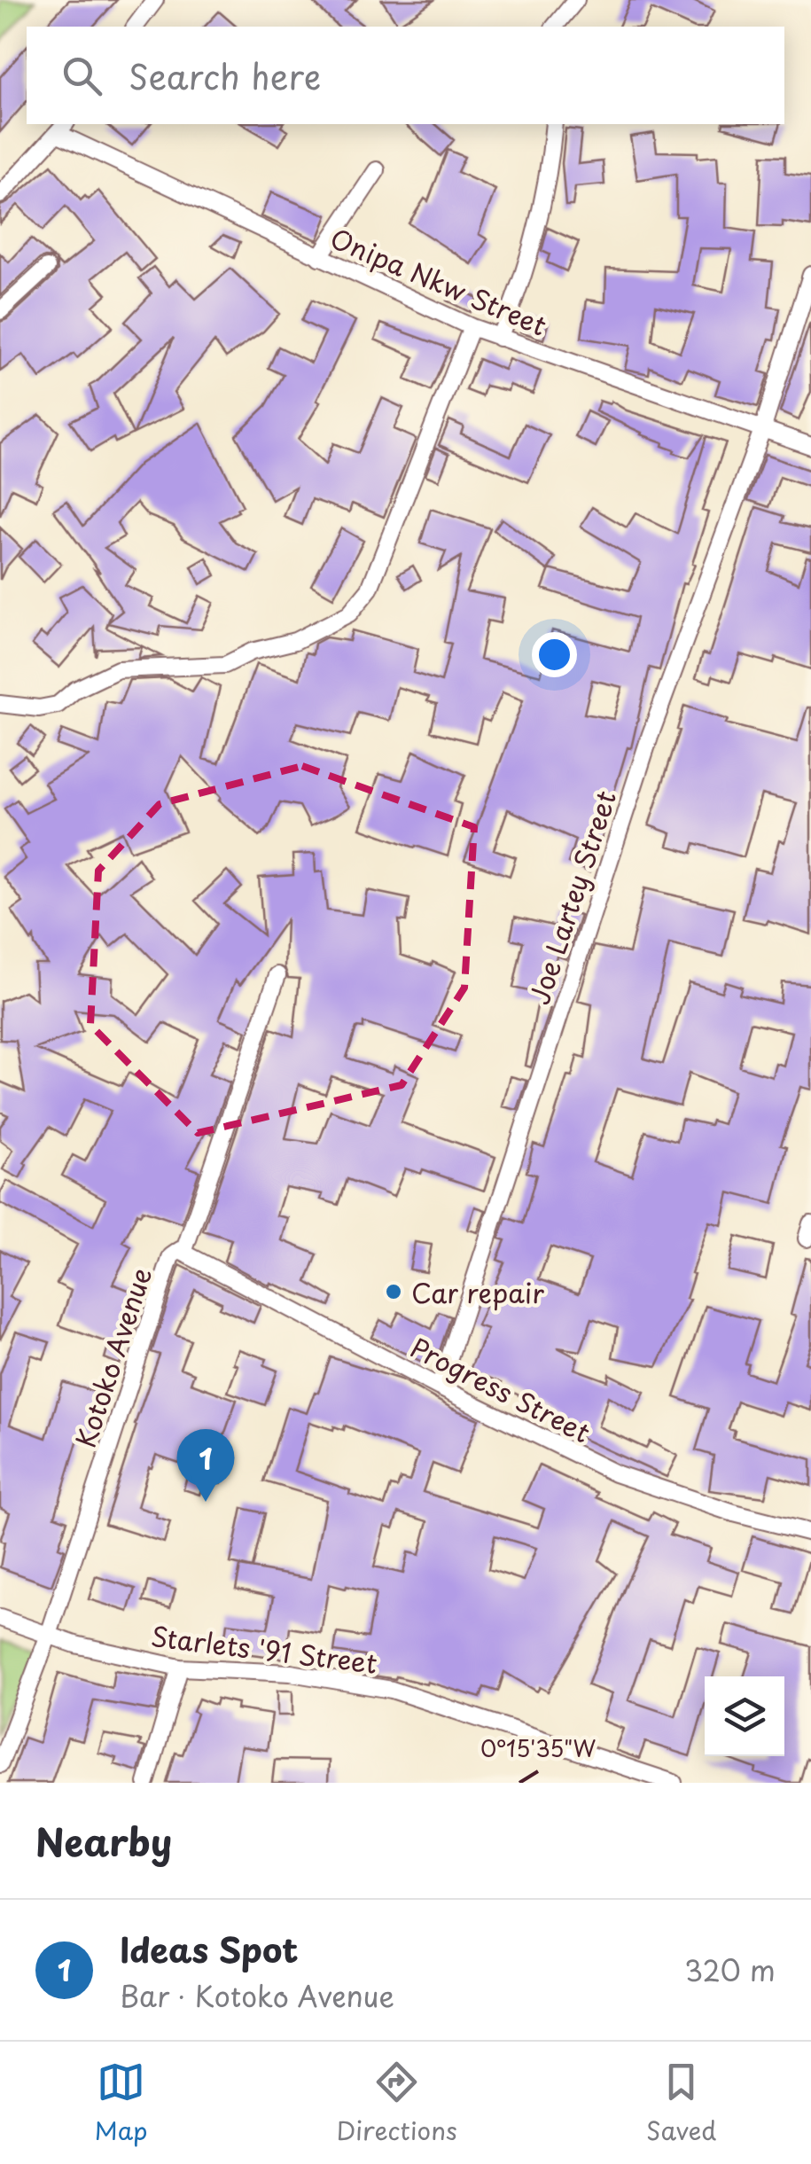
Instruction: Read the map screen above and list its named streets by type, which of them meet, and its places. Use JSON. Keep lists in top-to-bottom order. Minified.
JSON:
{"streets":{"street":["Onipa Nkw Street","Joe Lartey Street","Kotoko Avenue","Progress Street","Starlets '91 Street"]},"crossings":[["Onipa Nkw Street","Joe Lartey Street"],["Joe Lartey Street","Progress Street"],["Kotoko Avenue","Progress Street"],["Kotoko Avenue","Starlets '91 Street"]],"places":["Car repair"],"page":{"search":"Search here","pins":"1","heading":"Nearby","list":[{"mark":"1","name":"Ideas Spot","note":"Bar · Kotoko Avenue","value":"320 m"}],"nav":["Map","Directions","Saved"]},"coordinates":["0°15'35\"W"]}
